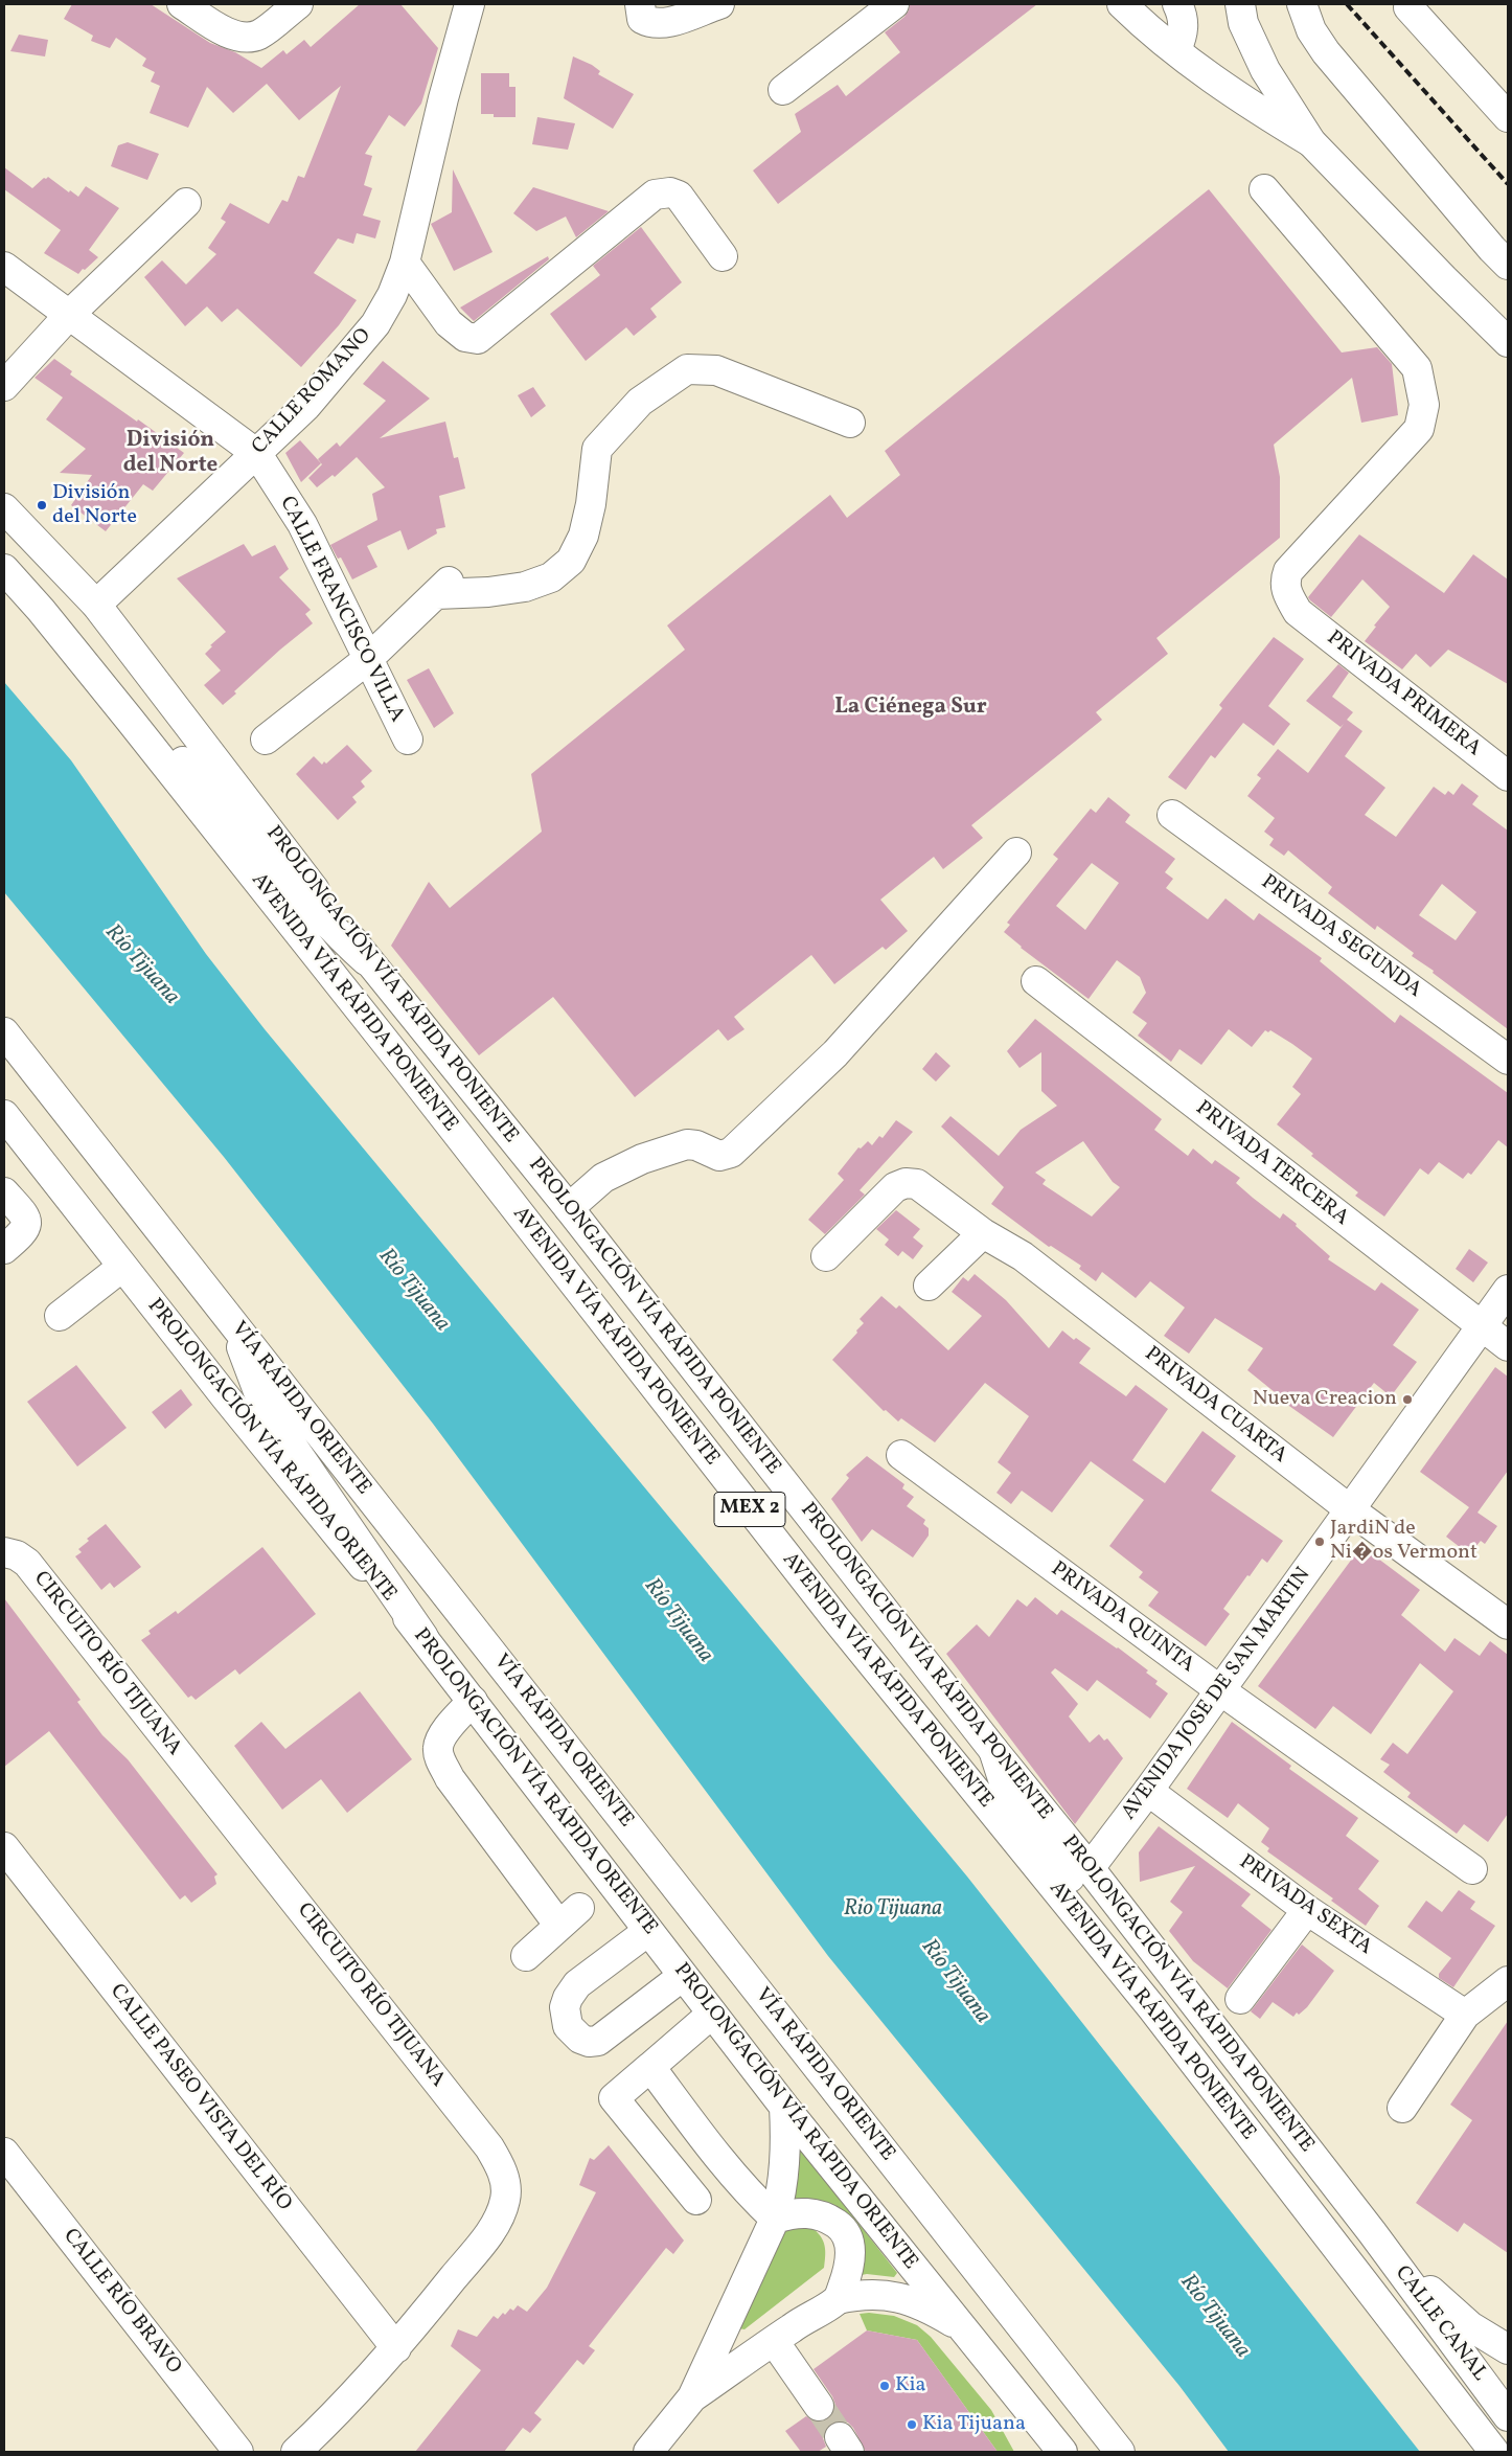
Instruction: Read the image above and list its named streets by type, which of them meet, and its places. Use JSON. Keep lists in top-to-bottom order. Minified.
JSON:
{"streets":{"main road":["CALLE ROMANO","CALLE FRANCISCO VILLA","PRIVADA PRIMERA","PRIVADA SEGUNDA","PROLONGACIÓN VÍA RÁPIDA PONIENTE","AVENIDA VÍA RÁPIDA PONIENTE","PRIVADA TERCERA","PRIVADA CUARTA","VÍA RÁPIDA ORIENTE","PROLONGACIÓN VÍA RÁPIDA ORIENTE","MEX 2","PRIVADA QUINTA","CIRCUITO RÍO TIJUANA","AVENIDA JOSE DE SAN MARTIN","PRIVADA SEXTA","CALLE PASEO VISTA DEL RÍO","CALLE RÍO BRAVO","CALLE CANAL"]},"crossings":[["CALLE ROMANO","CALLE FRANCISCO VILLA"],["CALLE ROMANO","PROLONGACIÓN VÍA RÁPIDA PONIENTE"],["PROLONGACIÓN VÍA RÁPIDA PONIENTE","AVENIDA JOSE DE SAN MARTIN"],["PROLONGACIÓN VÍA RÁPIDA PONIENTE","CALLE CANAL"],["PRIVADA TERCERA","AVENIDA JOSE DE SAN MARTIN"],["PRIVADA CUARTA","AVENIDA JOSE DE SAN MARTIN"],["PRIVADA QUINTA","AVENIDA JOSE DE SAN MARTIN"],["CIRCUITO RÍO TIJUANA","CALLE PASEO VISTA DEL RÍO"],["AVENIDA JOSE DE SAN MARTIN","PRIVADA SEXTA"]],"districts":["División del Norte","La Ciénega Sur"],"water":["Río Tijuana","Rio Tijuana"],"places":["División del Norte","Nueva Creacion","JardiN de Ni�os Vermont","Kia","Kia Tijuana"]}
